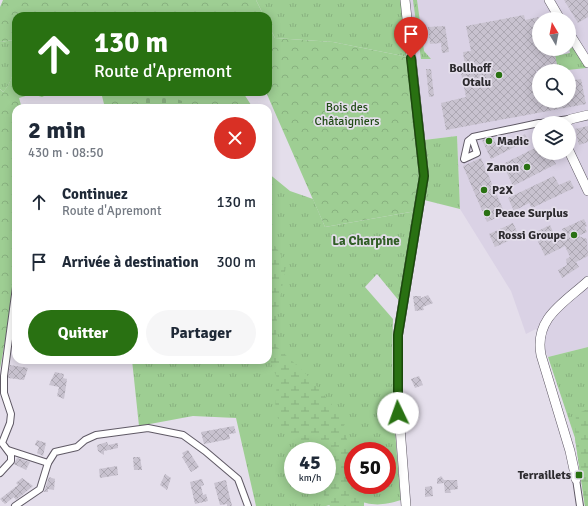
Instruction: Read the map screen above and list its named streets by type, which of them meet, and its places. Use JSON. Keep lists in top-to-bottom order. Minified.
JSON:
{"districts":["La Charpine"],"parks":["Bois des Châtaigniers"],"places":{"other":["Bollhoff Otalu","Madic","Zanon","P2X","Peace Surplus","Rossi Groupe"],"transit":["Terraillets"]},"north":"top","page":{"turn":["130 m","Route d'Apremont"],"heading":["2 min","430 m · 08:50"],"list":[{"name":"Continuez","note":"Route d'Apremont","value":"130 m"},{"name":"Arrivée à destination","value":"300 m"}],"buttons":["Quitter","Partager"],"speed":"45 km/h","limit":"50"}}
